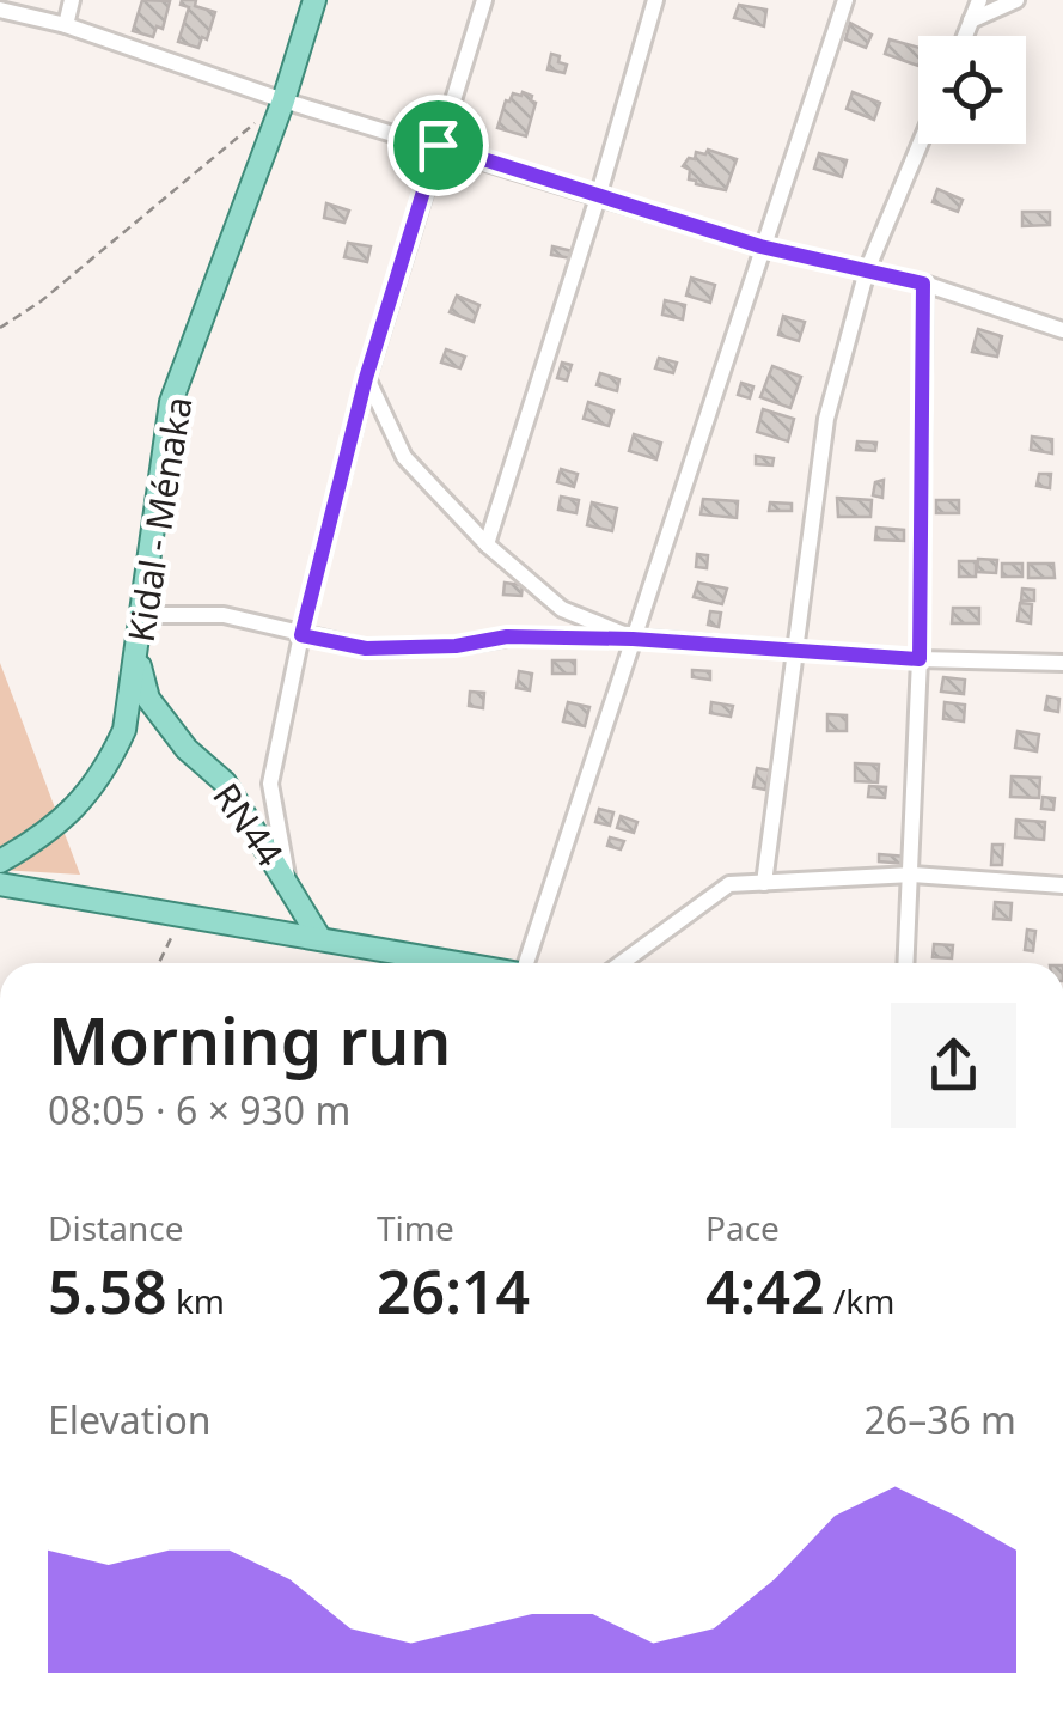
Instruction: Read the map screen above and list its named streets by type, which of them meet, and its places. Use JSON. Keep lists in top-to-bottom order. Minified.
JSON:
{"streets":{"main road":["Kidal - Ménaka","RN44"]},"crossings":[["Kidal - Ménaka","RN44"]],"page":{"heading":["Morning run","08:05 · 6 × 930 m"],"stats":[["Distance","5.58 km"],["Time","26:14"],["Pace","4:42 /km"]],"chart":["Elevation","26–36 m"]}}
